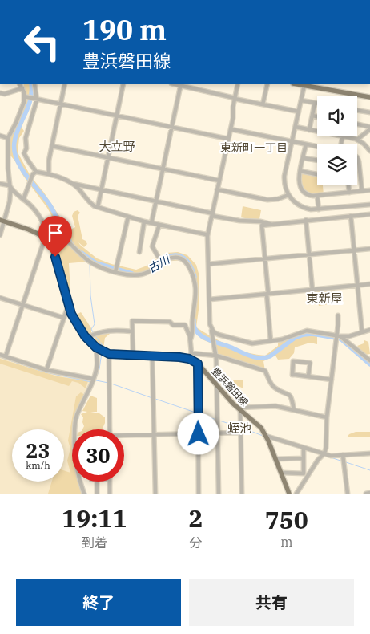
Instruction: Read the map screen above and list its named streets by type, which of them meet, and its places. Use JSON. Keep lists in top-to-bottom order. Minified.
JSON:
{"streets":{"main road":["豊浜磐田線"]},"districts":["大立野","東新町一丁目","東新屋","蛭池"],"water":["古川"],"page":{"turn":["190 m","豊浜磐田線"],"speed":"23 km/h","limit":"30","eta":["19:11","到着","2","分","750","m"],"buttons":["終了","共有"]}}
